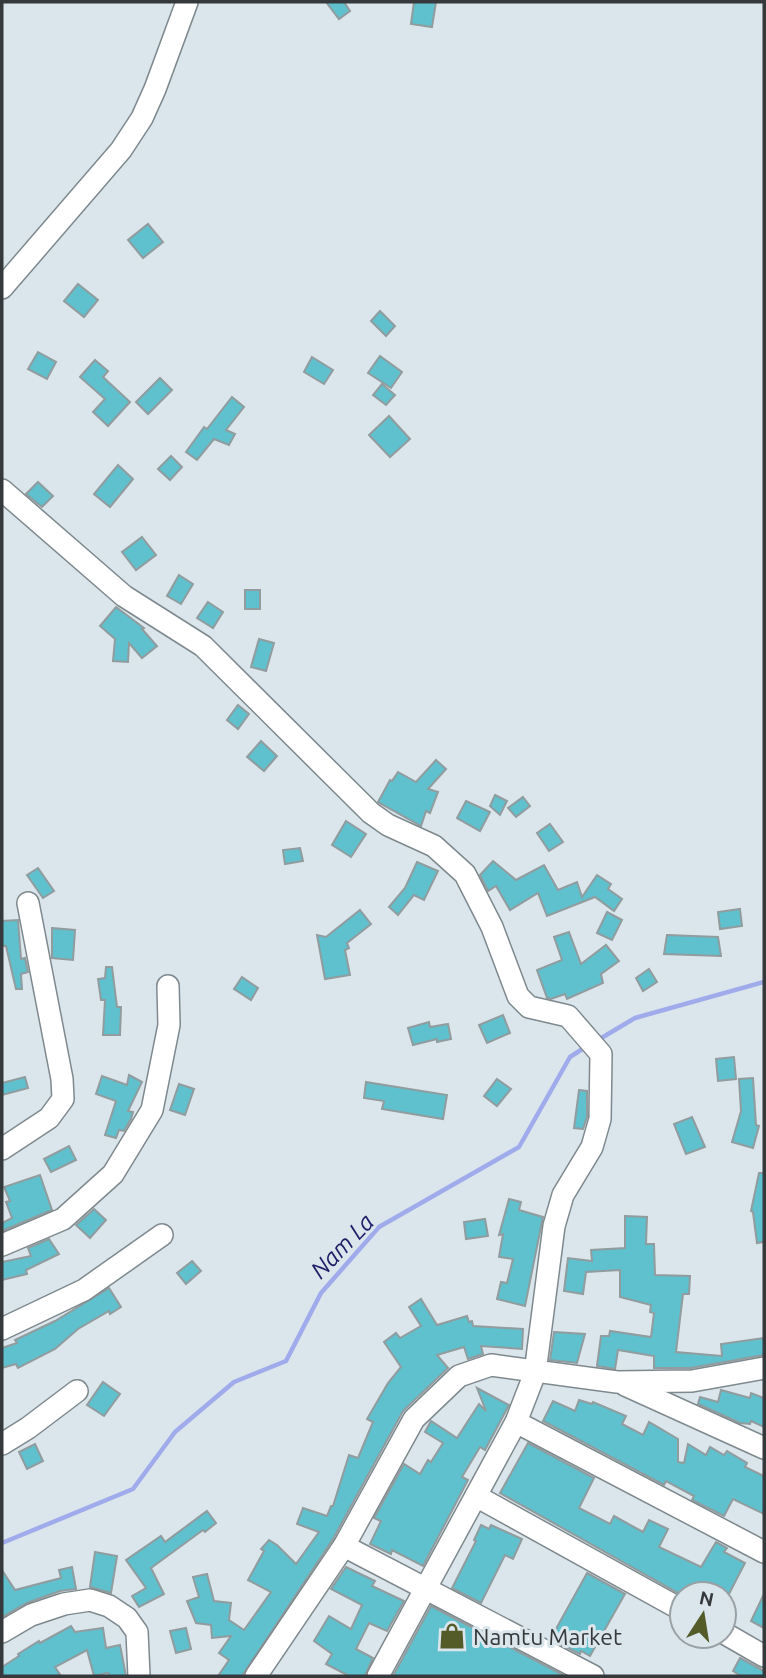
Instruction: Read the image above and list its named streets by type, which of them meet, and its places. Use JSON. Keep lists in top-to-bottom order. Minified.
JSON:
{"water":["Nam La"],"places":{"shop":["Namtu Market"]},"north":"top"}
